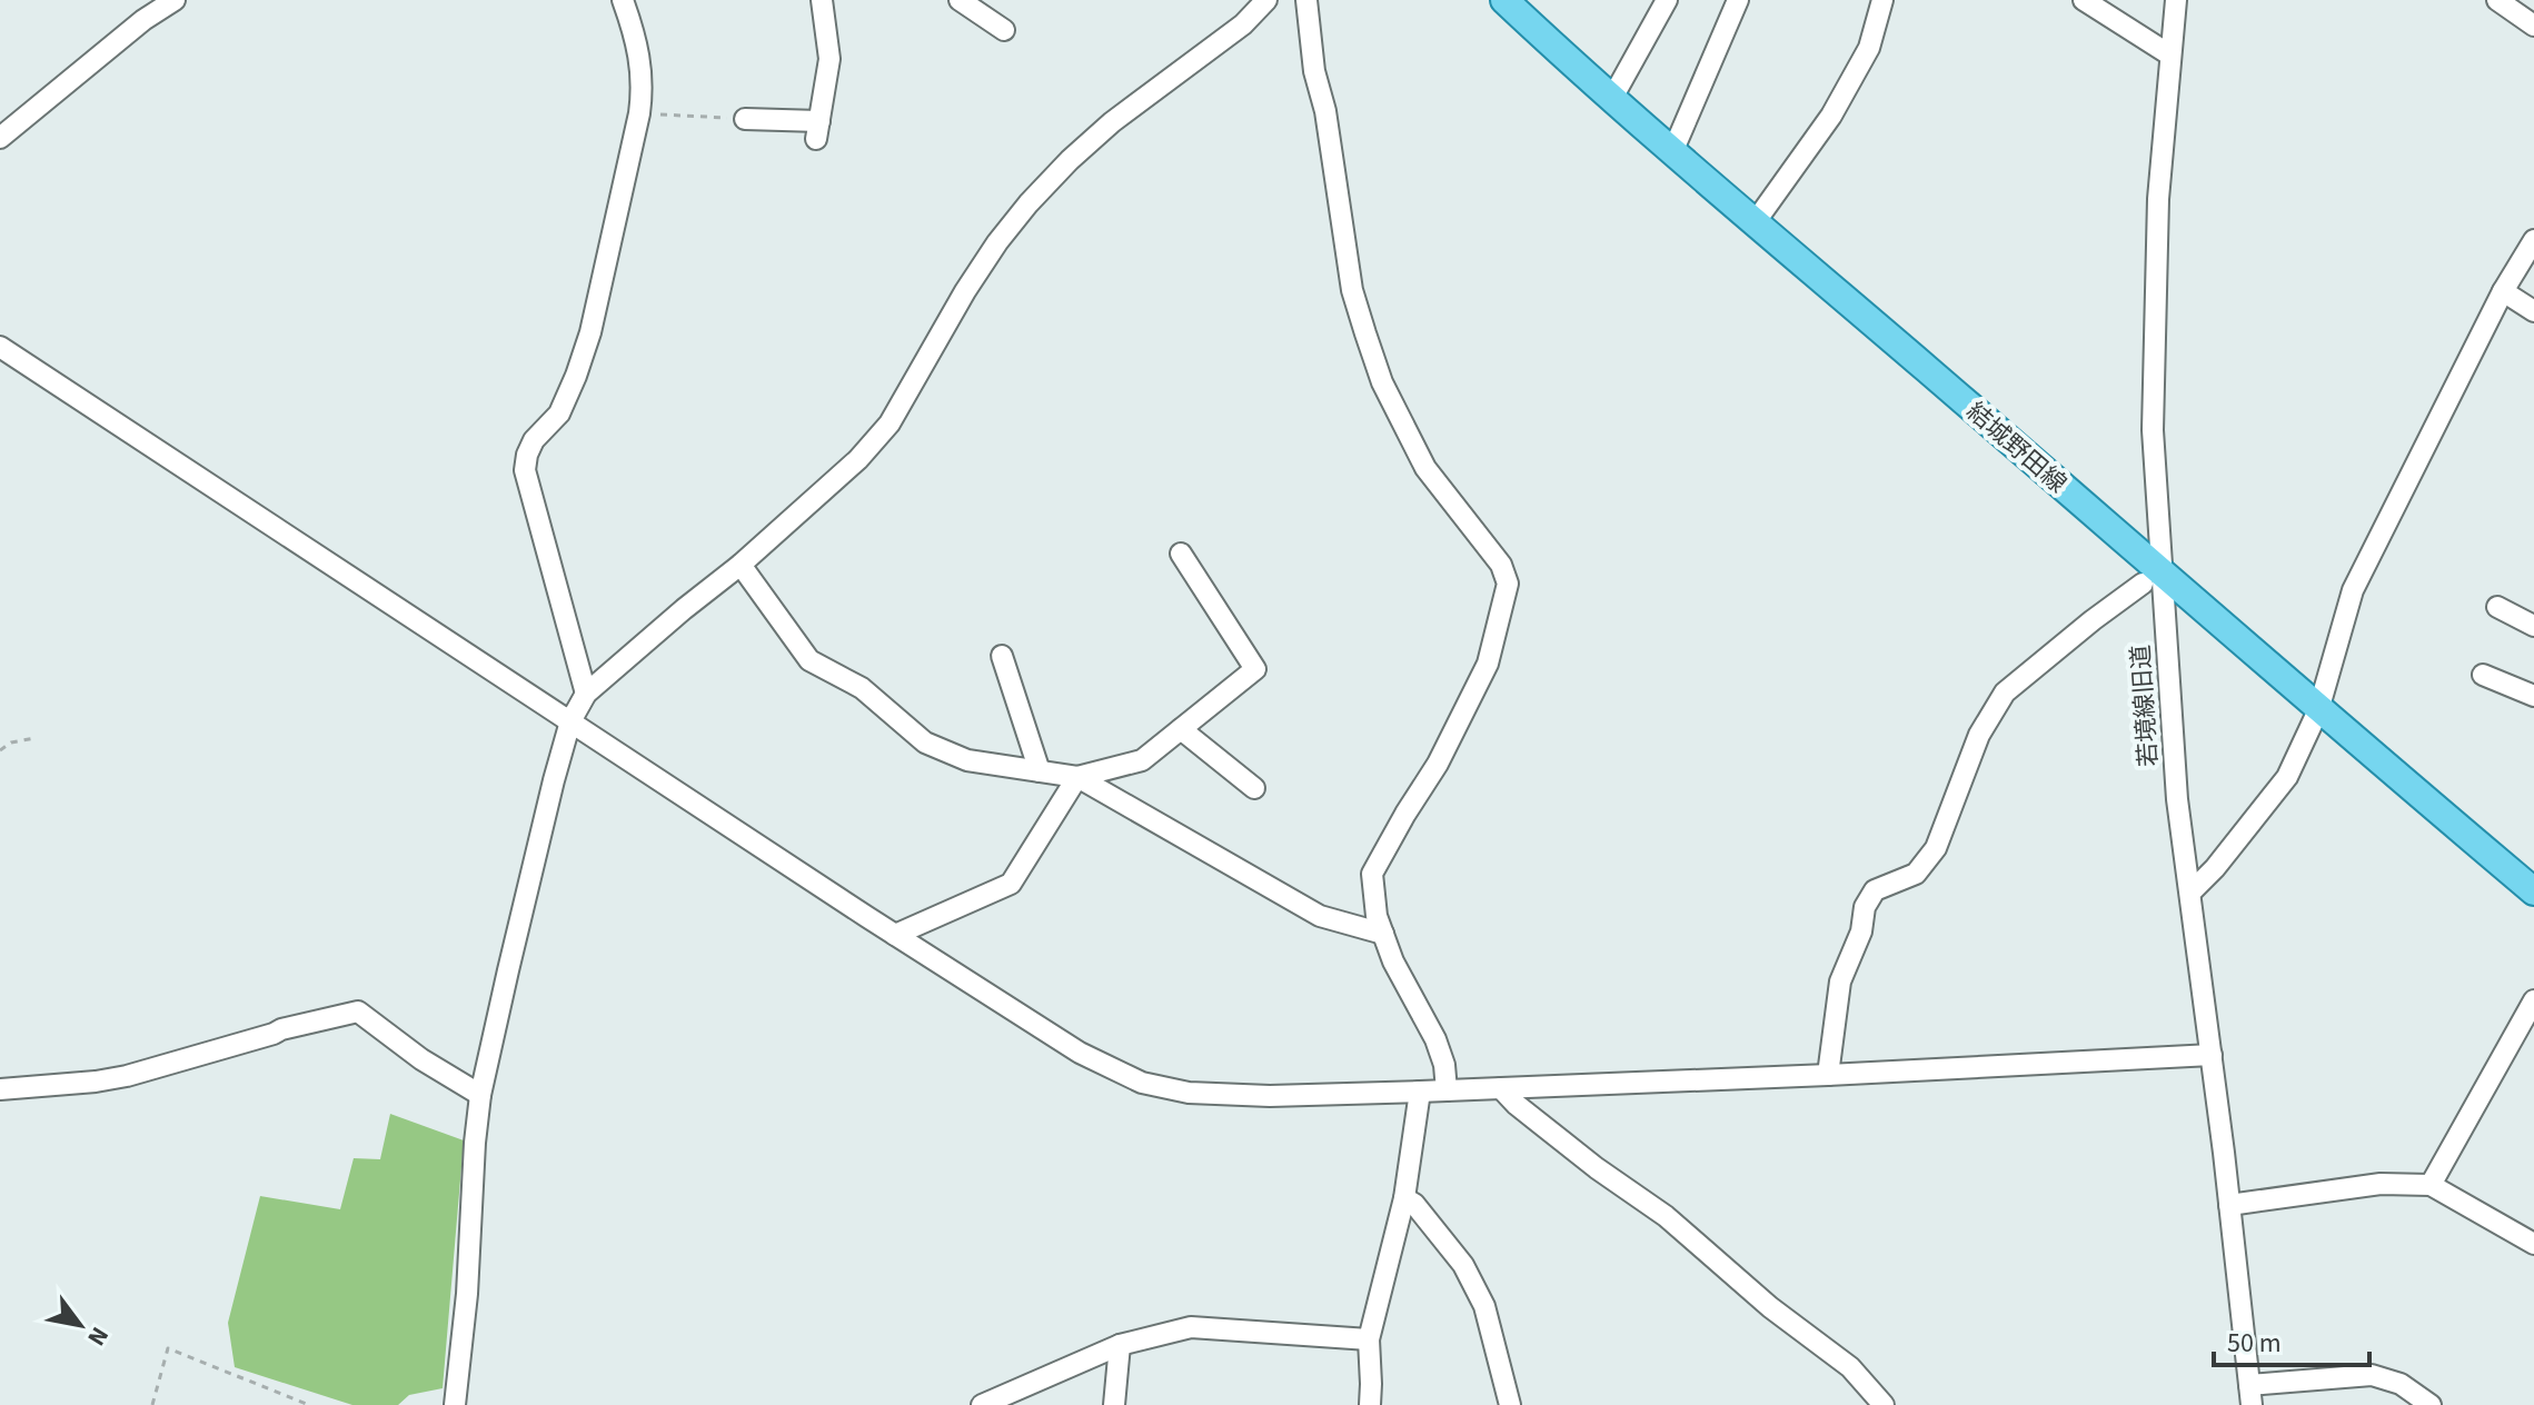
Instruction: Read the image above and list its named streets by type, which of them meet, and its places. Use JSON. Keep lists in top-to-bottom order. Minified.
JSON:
{"streets":{"main road":["結城野田線"],"street":["若境線旧道"]},"crossings":[["結城野田線","若境線旧道"]],"scale_bar":"50 m","north":"bottom right"}
